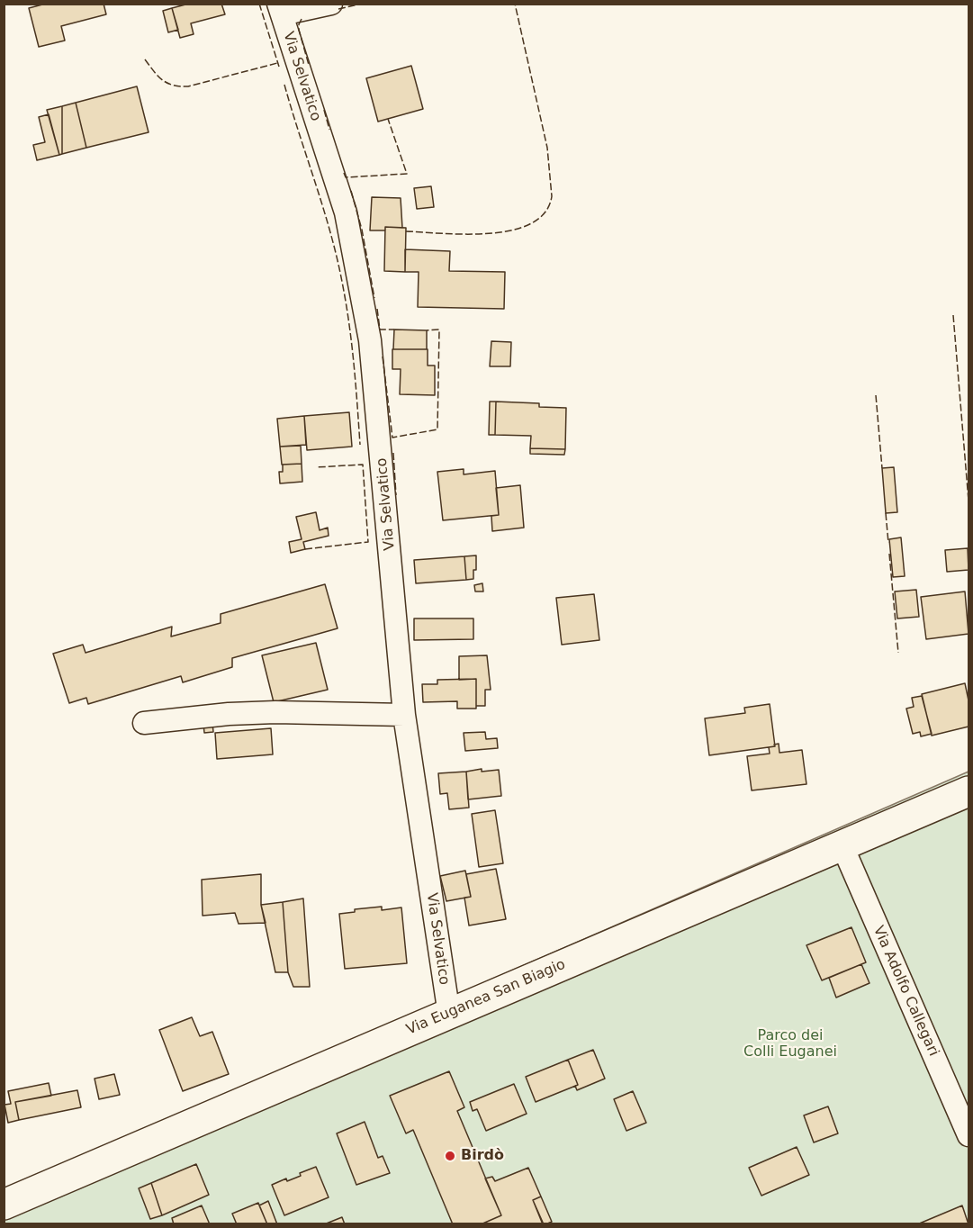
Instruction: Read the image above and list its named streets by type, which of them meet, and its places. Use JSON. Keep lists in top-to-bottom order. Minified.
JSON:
{"streets":{"main road":["Via Euganea San Biagio"],"street":["Via Selvatico","Via Adolfo Callegari"]},"crossings":[["Via Selvatico","Via Euganea San Biagio"],["Via Adolfo Callegari","Via Euganea San Biagio"]],"parks":["Parco dei Colli Euganei"],"places":["Birdò"]}
